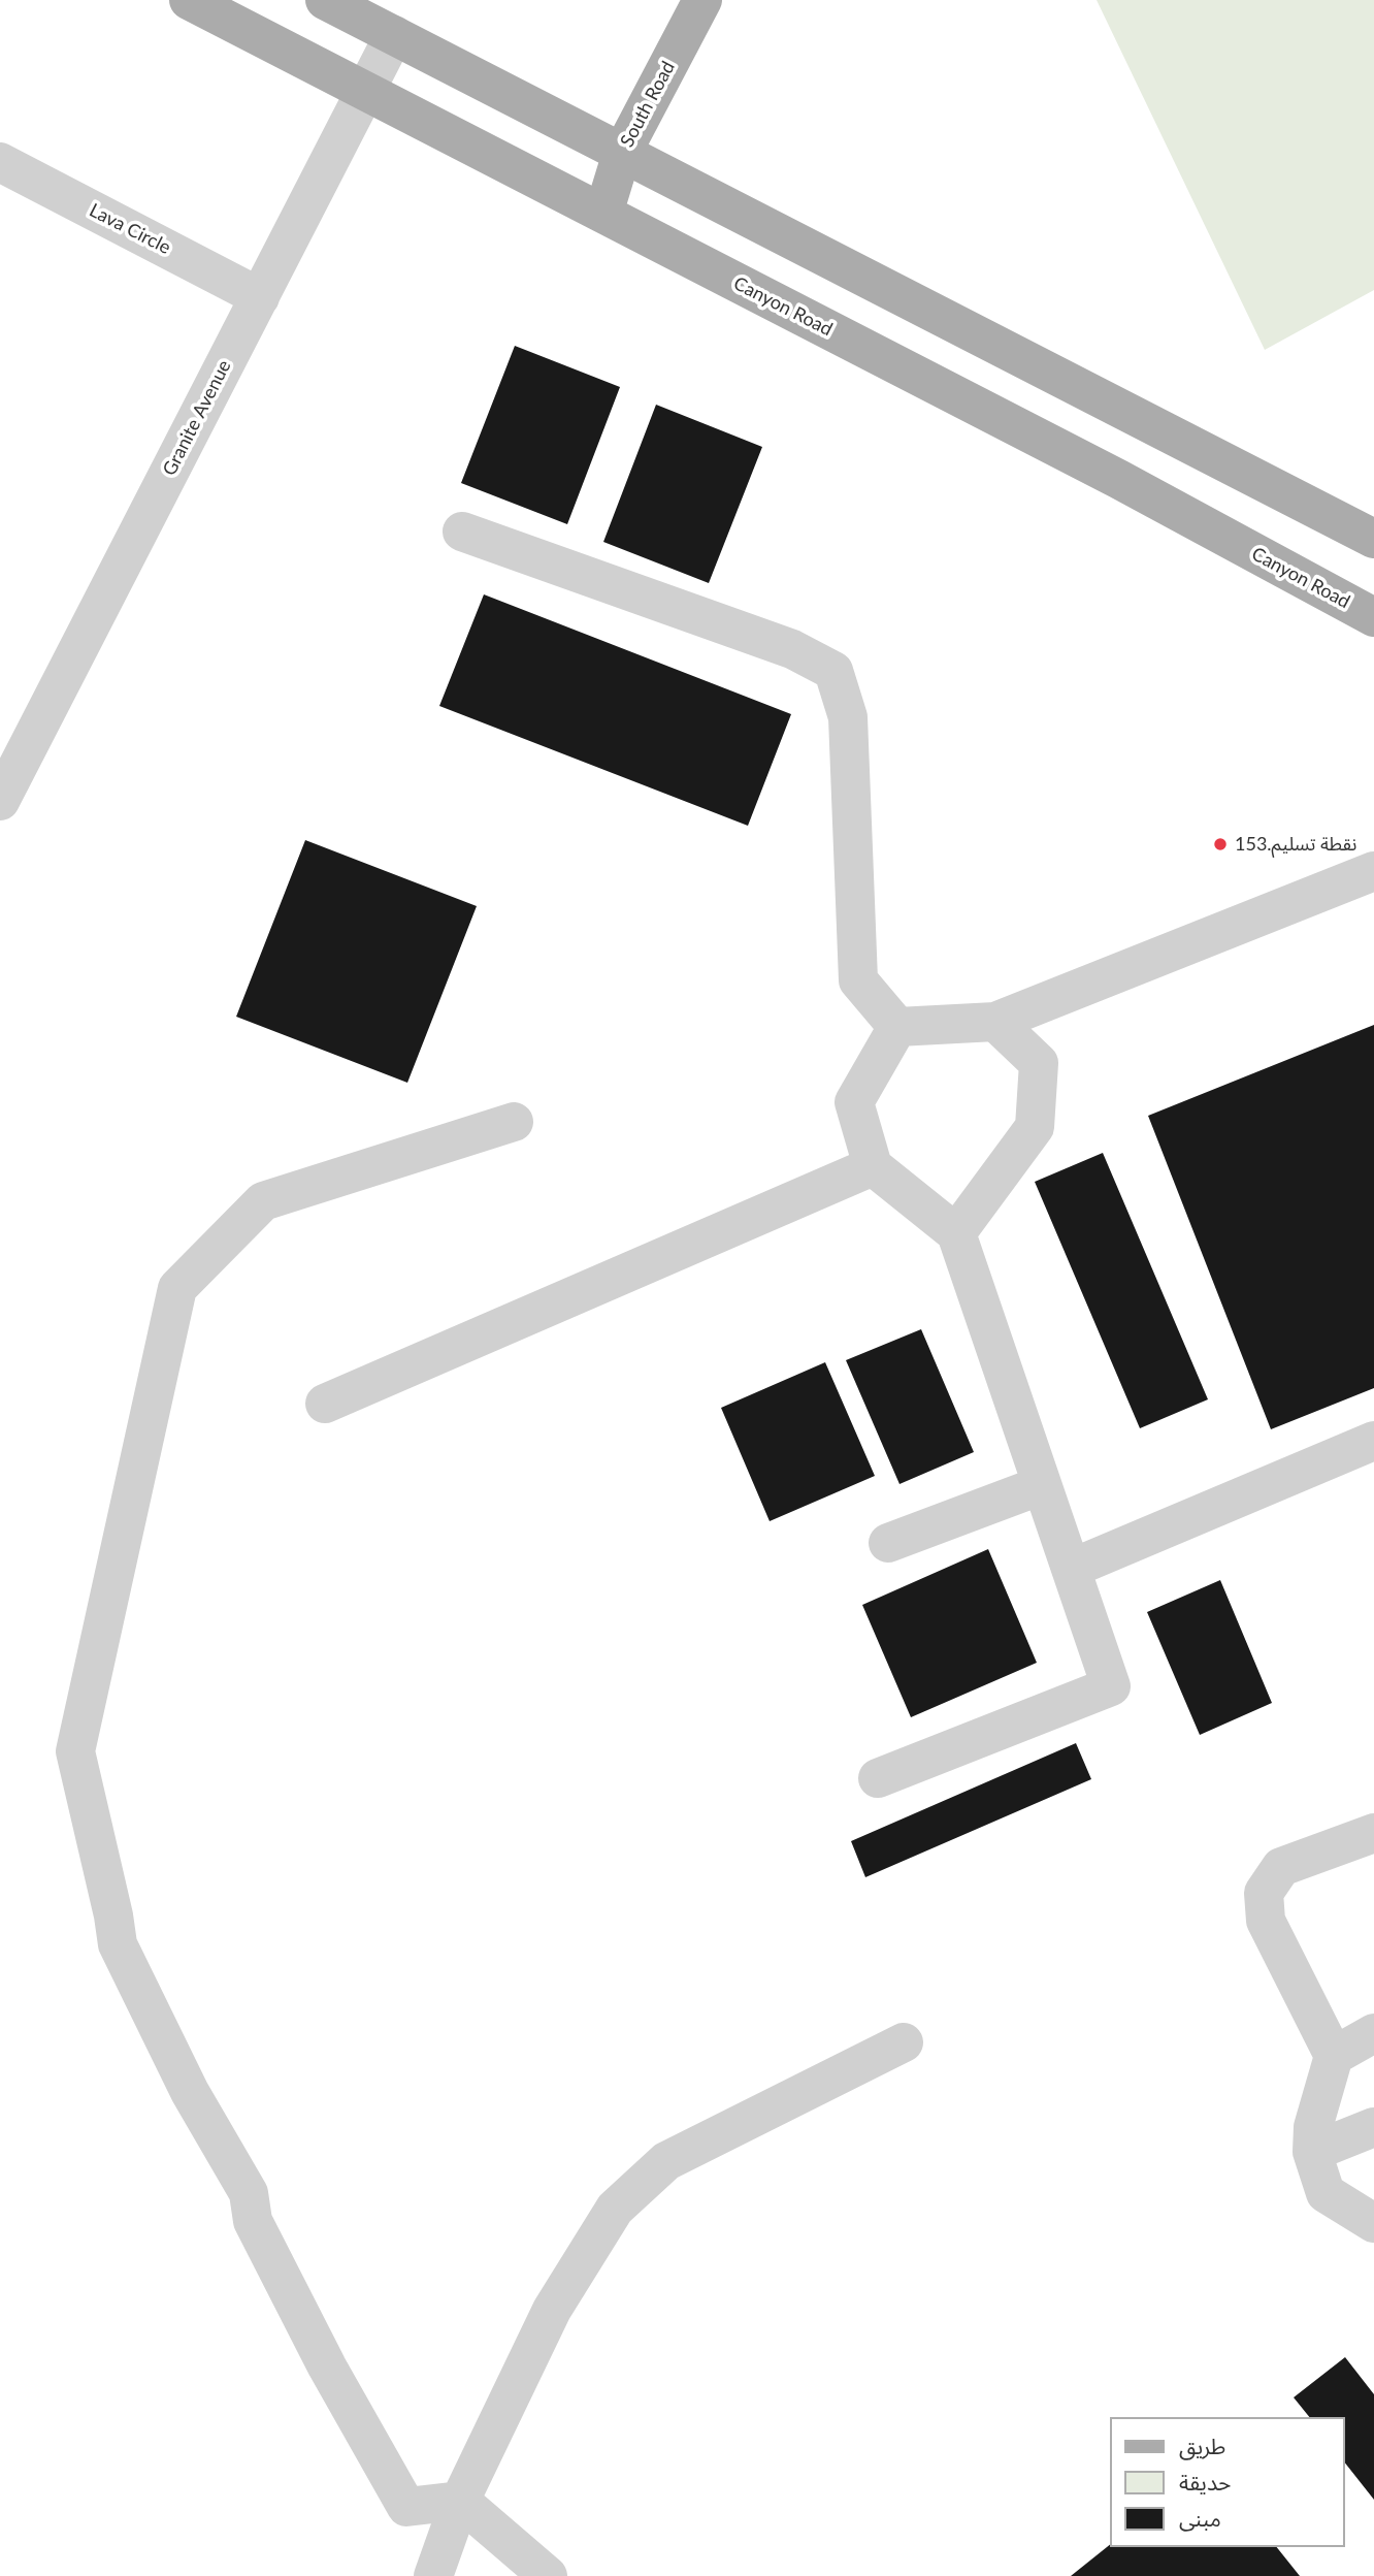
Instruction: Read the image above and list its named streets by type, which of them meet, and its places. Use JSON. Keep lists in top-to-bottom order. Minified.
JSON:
{"streets":{"main road":["South Road","Canyon Road"],"street":["Lava Circle","Granite Avenue"]},"crossings":[["South Road","Canyon Road"],["Lava Circle","Granite Avenue"],["Canyon Road","Granite Avenue"]],"places":["نقطة تسليم.153"],"legend":["طريق","حديقة","مبنى"]}
